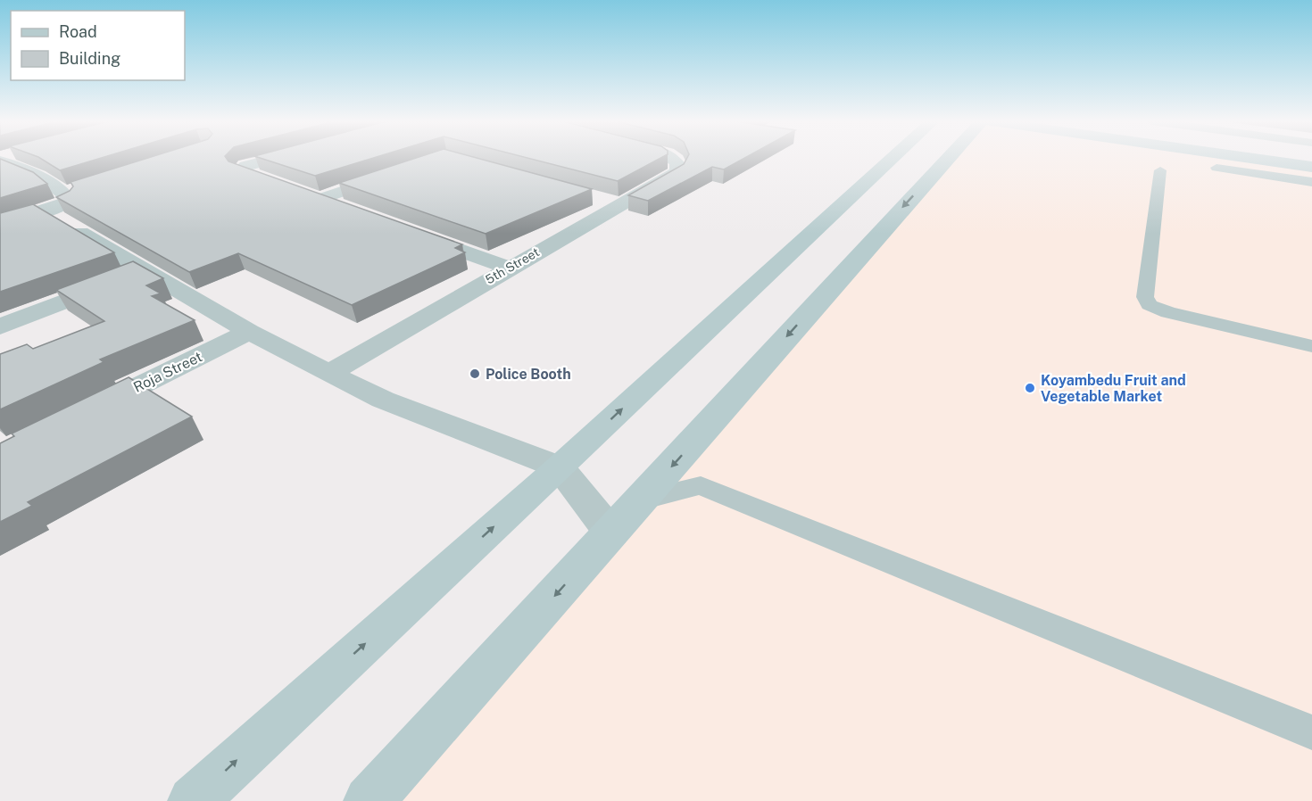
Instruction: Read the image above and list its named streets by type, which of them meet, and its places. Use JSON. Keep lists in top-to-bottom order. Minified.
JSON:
{"streets":{"street":["5th Street","Roja Street"]},"places":["Police Booth","Koyambedu Fruit and Vegetable Market"],"legend":["Road","Building"]}
